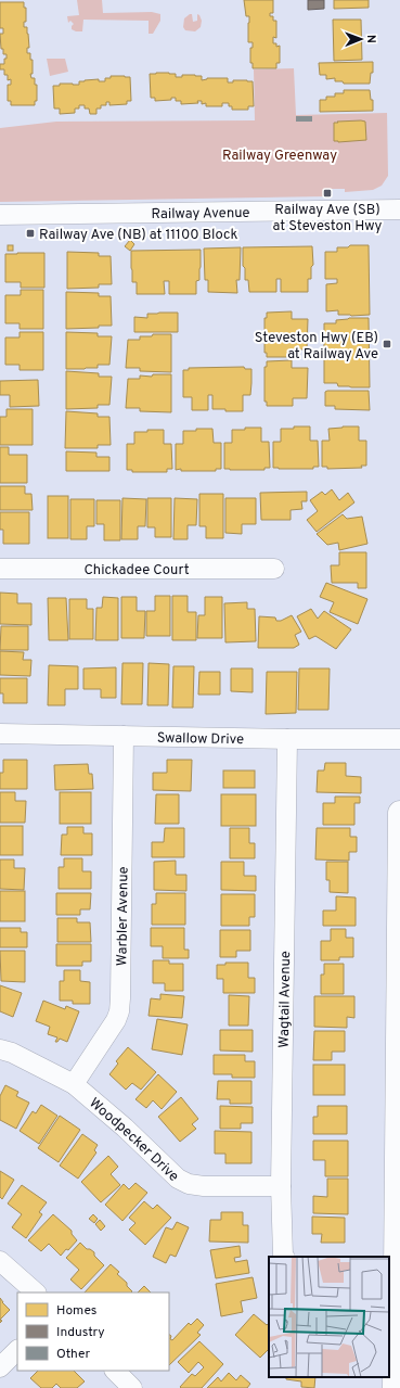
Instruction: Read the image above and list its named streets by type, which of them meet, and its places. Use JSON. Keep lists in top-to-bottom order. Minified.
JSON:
{"streets":{"street":["Railway Avenue","Chickadee Court","Swallow Drive","Warbler Avenue","Wagtail Avenue","Woodpecker Drive"]},"crossings":[["Swallow Drive","Warbler Avenue"],["Swallow Drive","Wagtail Avenue"],["Warbler Avenue","Woodpecker Drive"],["Wagtail Avenue","Woodpecker Drive"]],"parks":["Railway Greenway"],"places":{"transit":["Railway Ave (SB) at Steveston Hwy","Railway Ave (NB) at 11100 Block","Steveston Hwy (EB) at Railway Ave"]},"legend":["Homes","Industry","Other"],"north":"right"}
